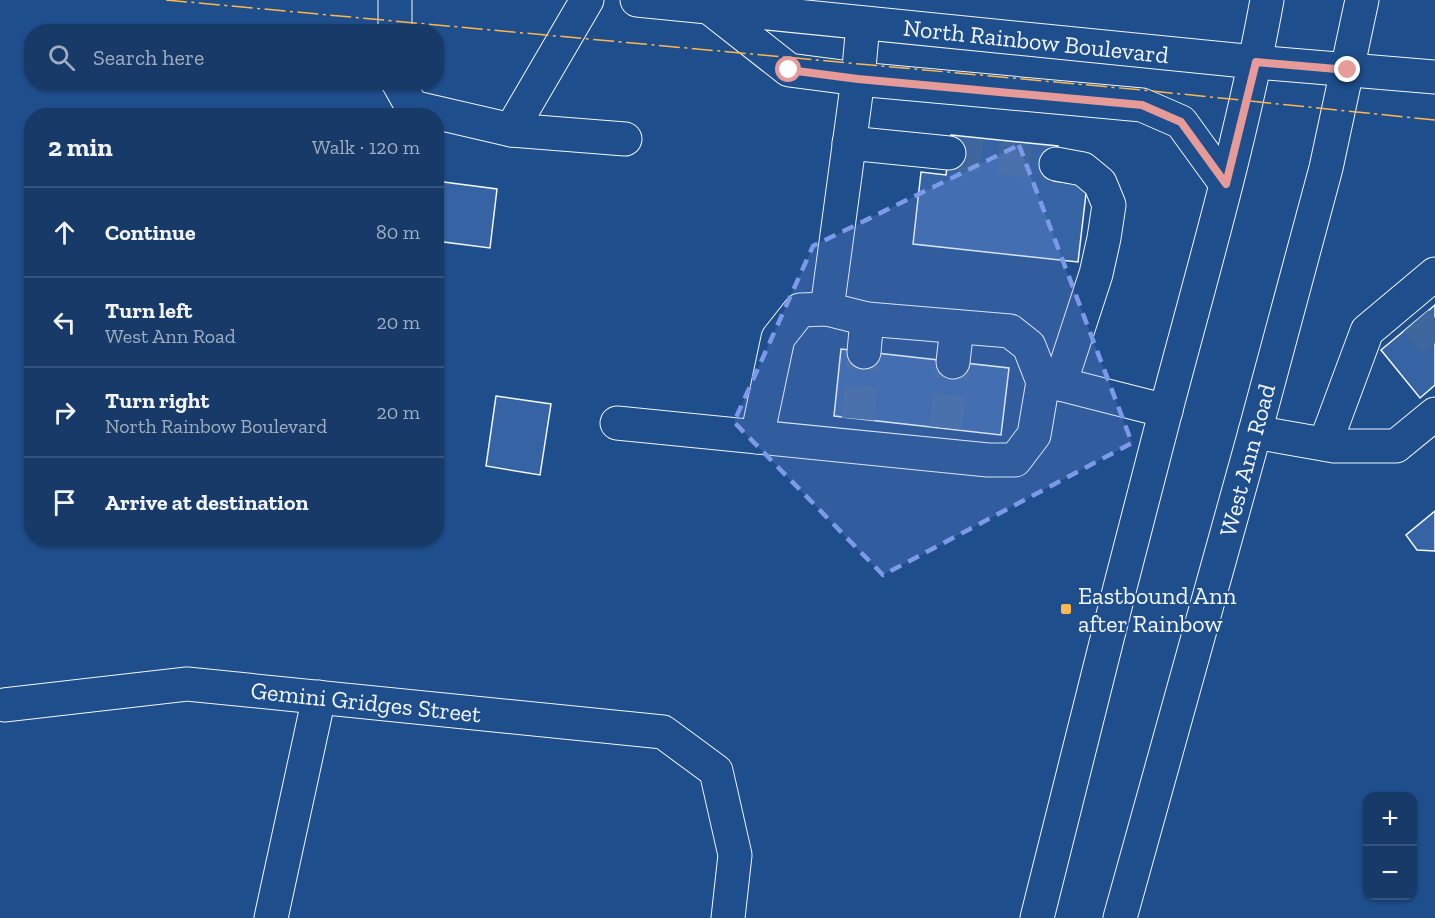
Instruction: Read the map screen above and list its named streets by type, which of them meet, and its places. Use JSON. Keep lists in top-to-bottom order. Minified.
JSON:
{"streets":{"main road":["North Rainbow Boulevard","West Ann Road","Gemini Gridges Street"]},"crossings":[["North Rainbow Boulevard","West Ann Road"]],"places":{"transit":["Eastbound Ann after Rainbow"]},"page":{"search":"Search here","heading":["2 min","Walk · 120 m"],"list":[["Continue","80 m"],["Turn left","West Ann Road","20 m"],["Turn right","North Rainbow Boulevard","20 m"],"Arrive at destination"],"map_buttons":["+","−"]}}
